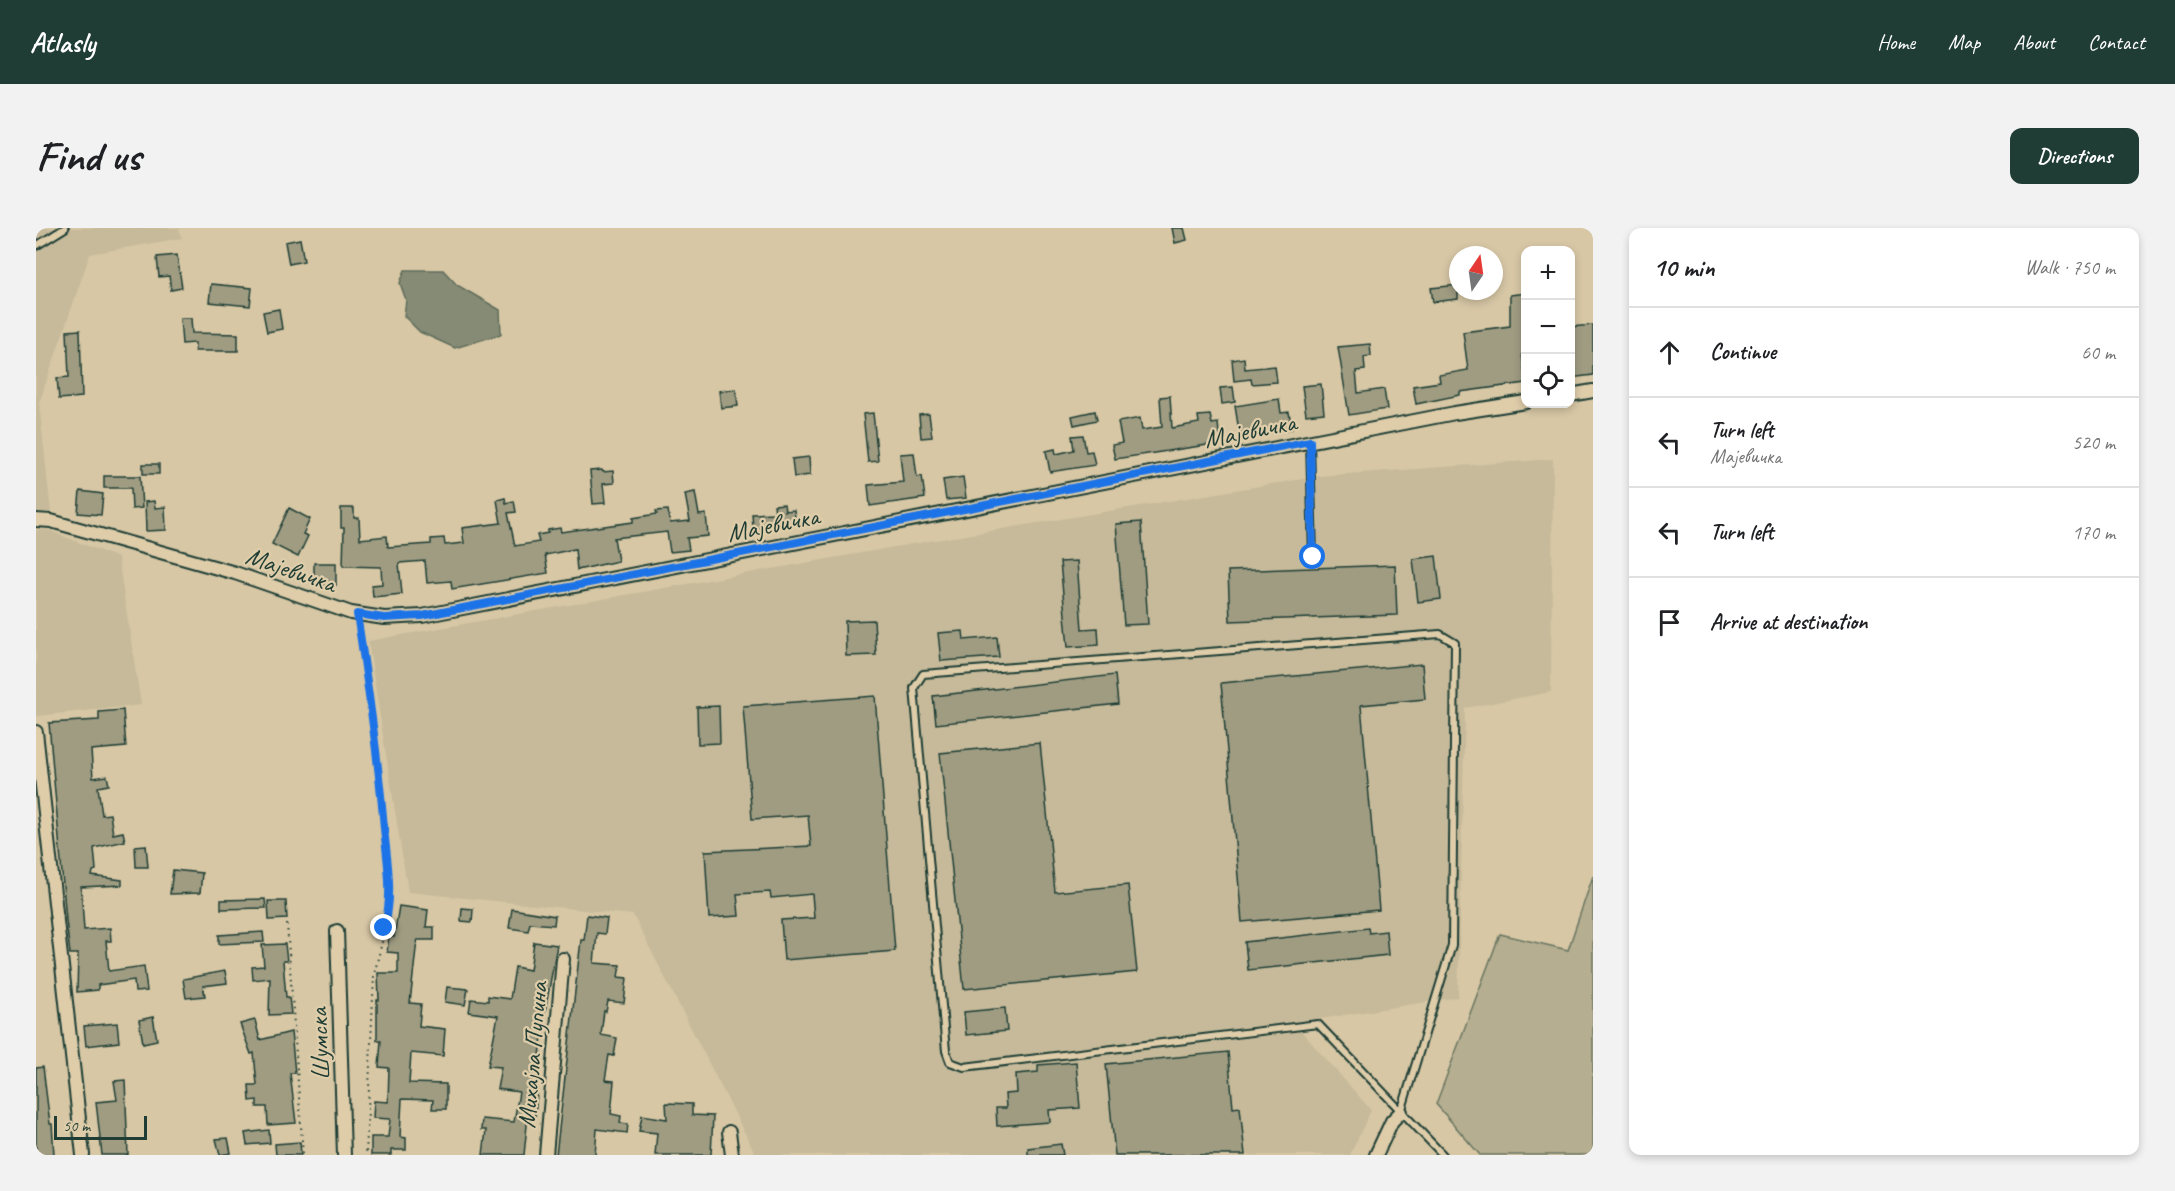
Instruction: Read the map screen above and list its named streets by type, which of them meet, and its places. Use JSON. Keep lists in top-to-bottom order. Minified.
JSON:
{"streets":{"street":["Мајевичка","Шумска","Михајла Пупина"]},"scale_bar":"50 m","north":"top","page":{"header":"Atlasly","nav":["Home","Map","About","Contact"],"buttons":"Directions","title":"Find us","heading":["10 min","Walk · 750 m"],"map_buttons":["+","−"],"list":[["Continue","60 m"],["Turn left","Мајевичка","520 m"],["Turn left","170 m"],"Arrive at destination"],"scale":"50 m"}}
